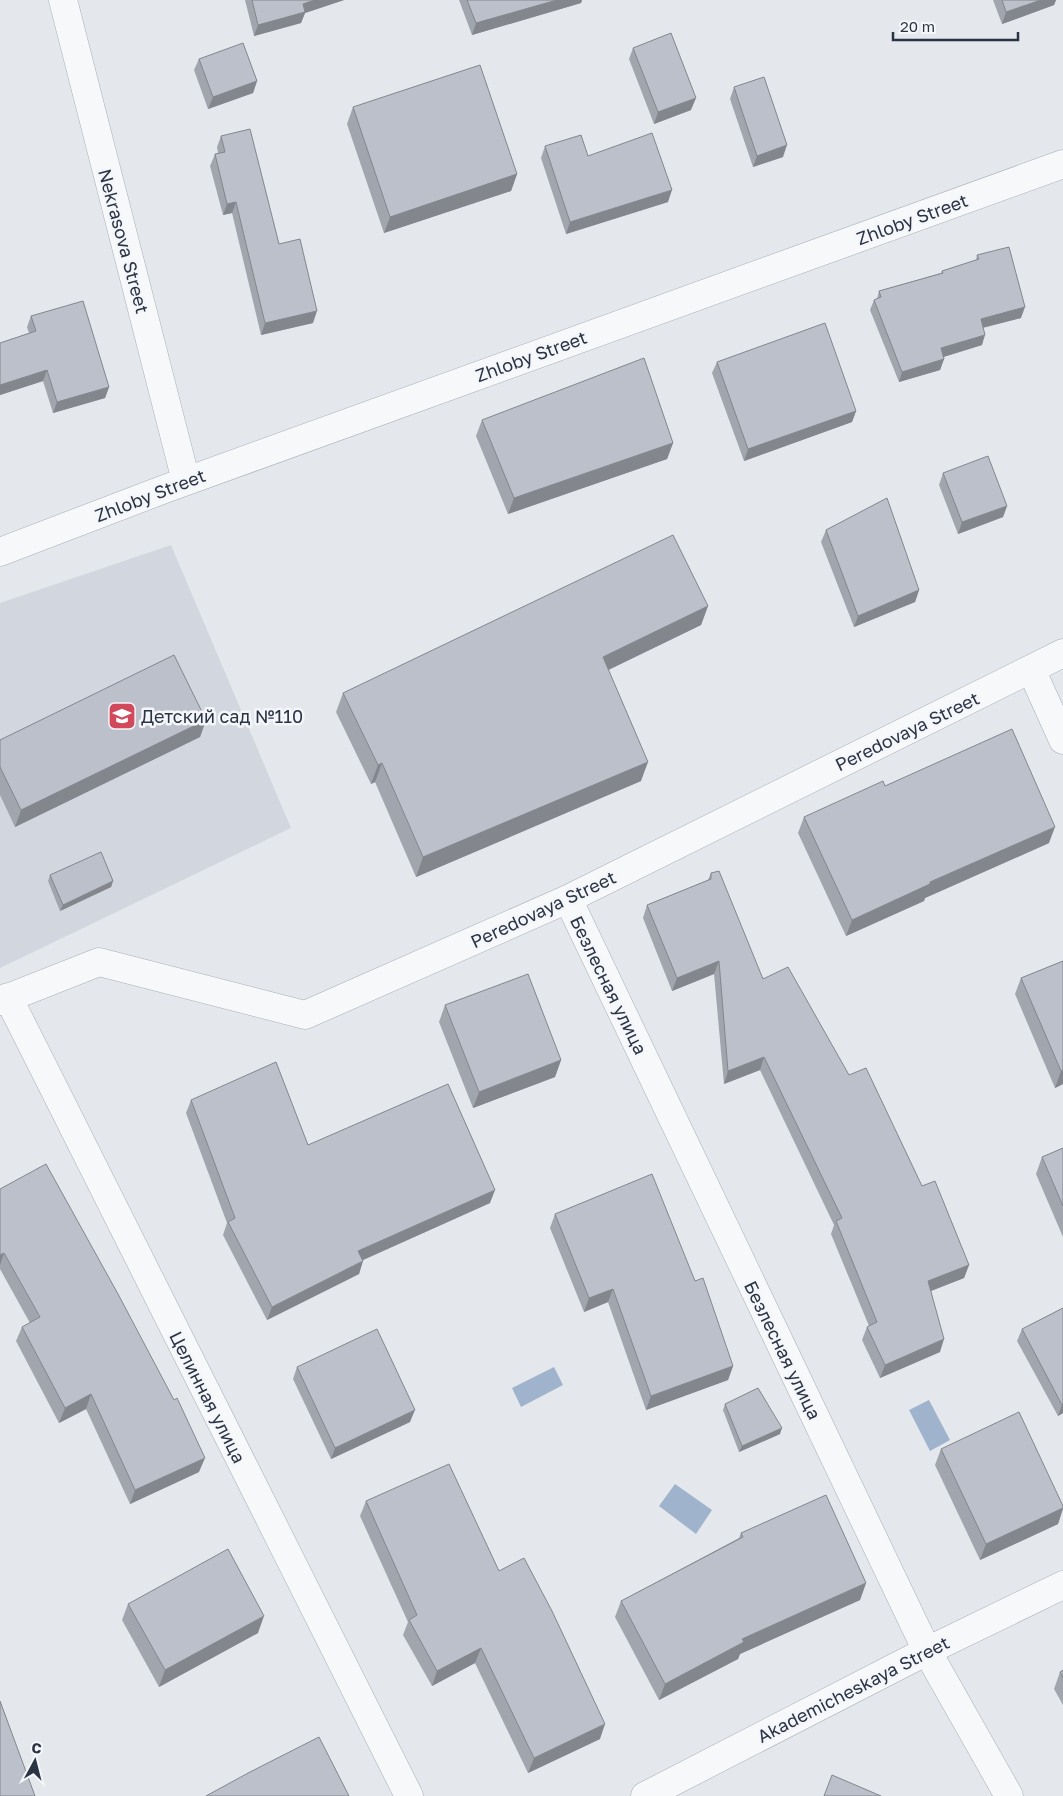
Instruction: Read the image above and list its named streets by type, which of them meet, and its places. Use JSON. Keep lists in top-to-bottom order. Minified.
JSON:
{"streets":{"street":["Zhloby Street","Nekrasova Street","Peredovaya Street","Безлесная улица","Целинная улица","Akademicheskaya Street"]},"crossings":[["Zhloby Street","Nekrasova Street"],["Peredovaya Street","Безлесная улица"],["Peredovaya Street","Целинная улица"],["Безлесная улица","Akademicheskaya Street"]],"places":{"school or university":["Детский сад №110"]},"scale_bar":"20 m","north":"top"}
